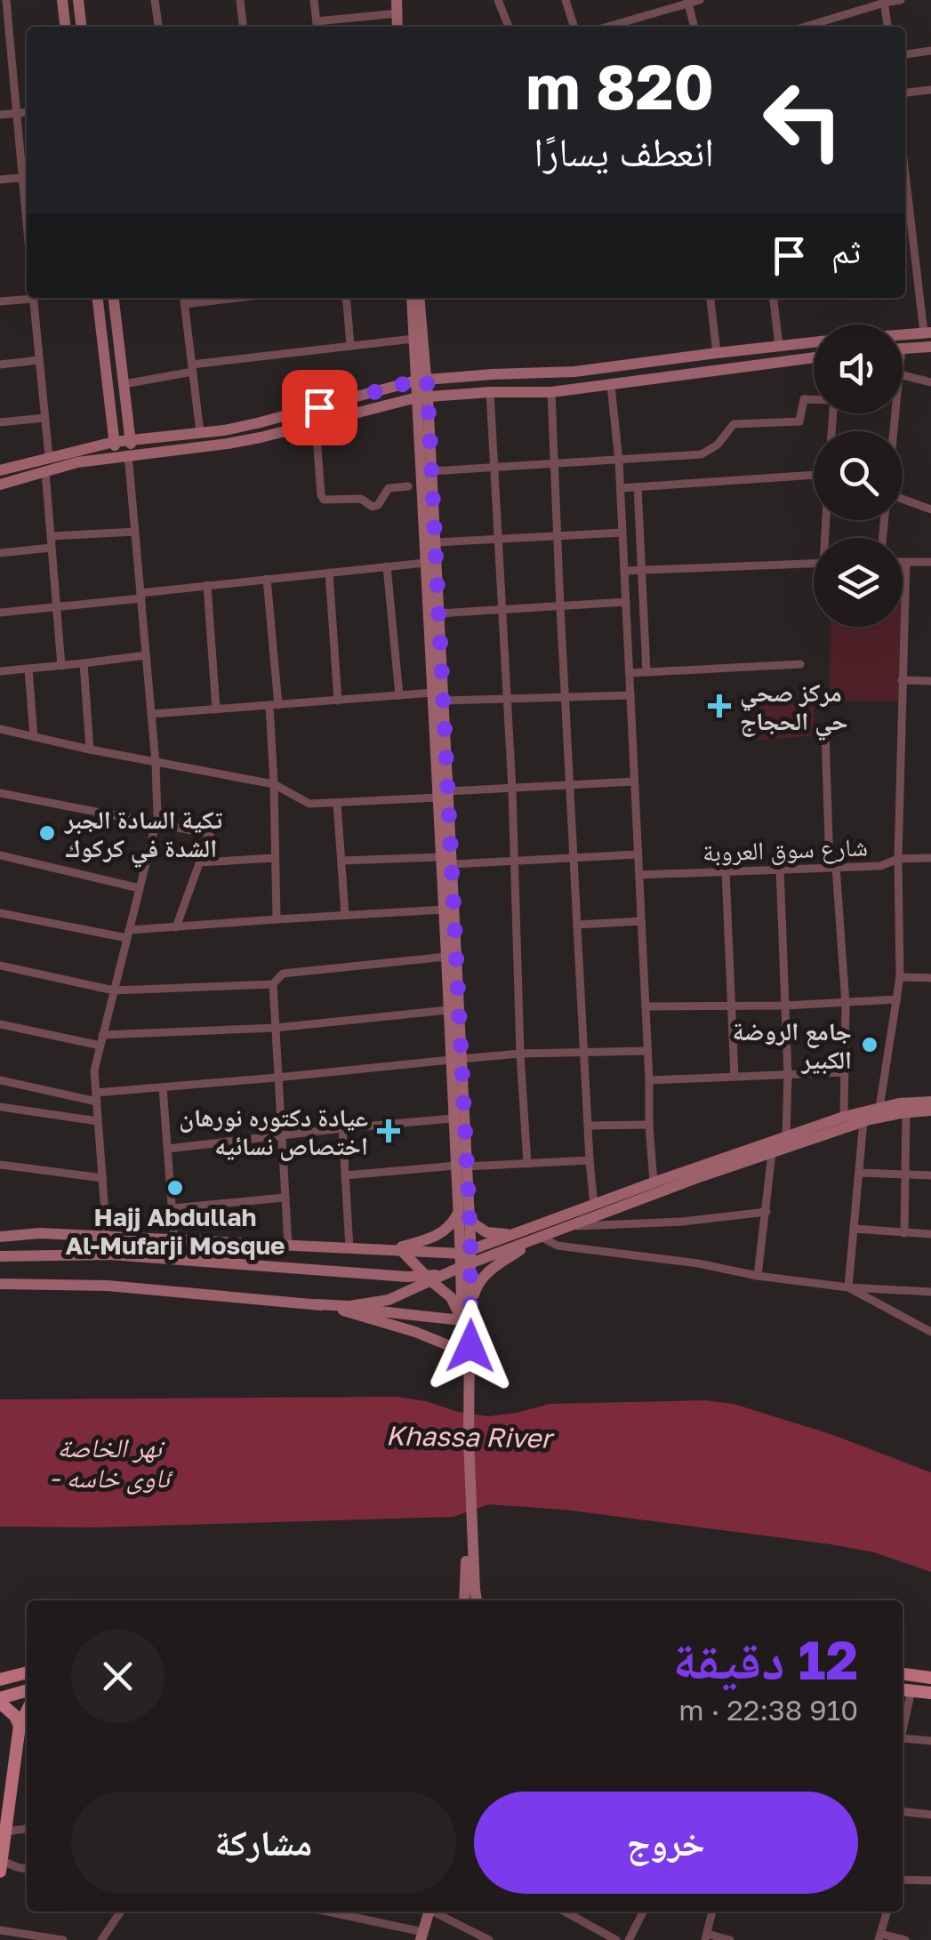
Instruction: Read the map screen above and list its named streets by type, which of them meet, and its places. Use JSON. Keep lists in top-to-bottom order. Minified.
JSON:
{"streets":{"street":["شارع سوق العروبة"]},"water":["Khassa River","نهر الخاصة - ئاوی خاسە"],"places":{"health":["مركز صحي حي الحجاج","عيادة دكتوره نورهان اختصاص نسائيه"],"other":["تكية السادة الجبر الشدة في كركوك","جامع الروضة الكبير","Hajj Abdullah Al-Mufarji Mosque"]},"page":{"turn":["820 m","انعطف يسارًا"],"then":"ثم","heading":["12 دقيقة","910 m · 22:38"],"buttons":["خروج","مشاركة"]}}
